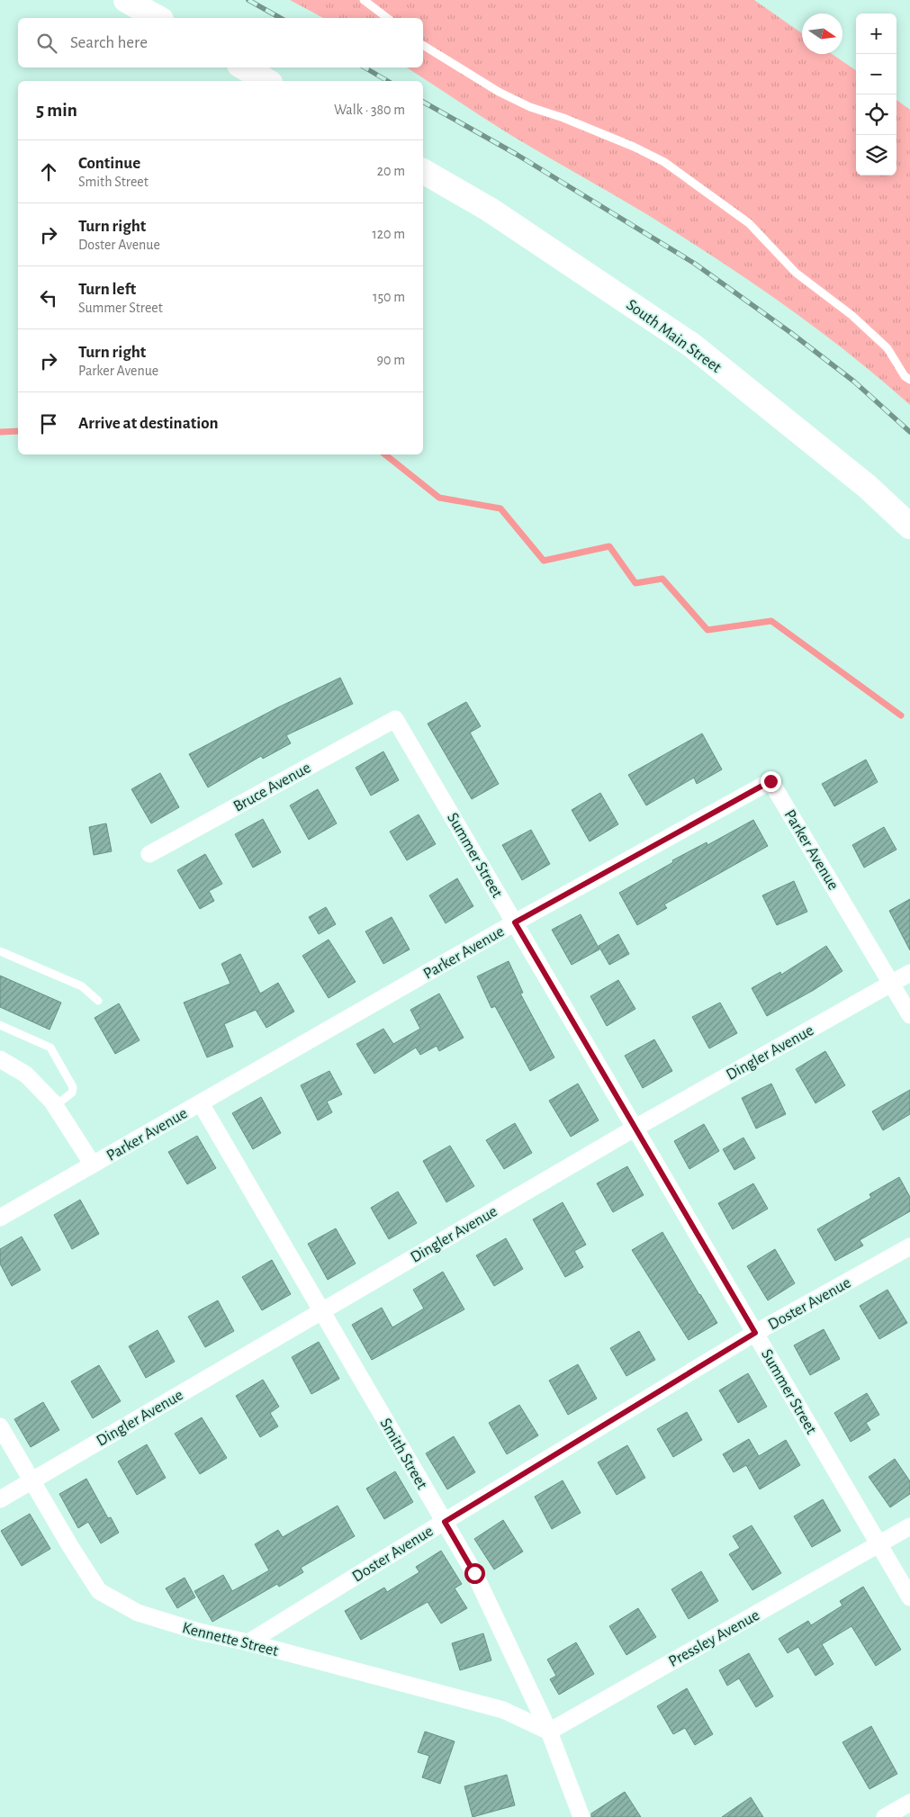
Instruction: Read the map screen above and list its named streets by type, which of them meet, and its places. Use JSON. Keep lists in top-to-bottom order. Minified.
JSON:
{"streets":{"main road":["South Main Street"],"street":["Bruce Avenue","Parker Avenue","Summer Street","Dingler Avenue","Doster Avenue","Smith Street","Pressley Avenue","Kennette Street"]},"crossings":[["Bruce Avenue","Summer Street"],["Parker Avenue","Summer Street"],["Parker Avenue","Dingler Avenue"],["Parker Avenue","Smith Street"],["Summer Street","Dingler Avenue"],["Summer Street","Doster Avenue"],["Summer Street","Pressley Avenue"],["Dingler Avenue","Smith Street"],["Dingler Avenue","Kennette Street"],["Doster Avenue","Smith Street"],["Doster Avenue","Kennette Street"],["Smith Street","Pressley Avenue"],["Smith Street","Kennette Street"],["Pressley Avenue","Kennette Street"]],"north":"right","page":{"map_buttons":["+","−"],"search":"Search here","heading":["5 min","Walk · 380 m"],"list":[["Continue","Smith Street","20 m"],["Turn right","Doster Avenue","120 m"],["Turn left","Summer Street","150 m"],["Turn right","Parker Avenue","90 m"],"Arrive at destination"]}}
